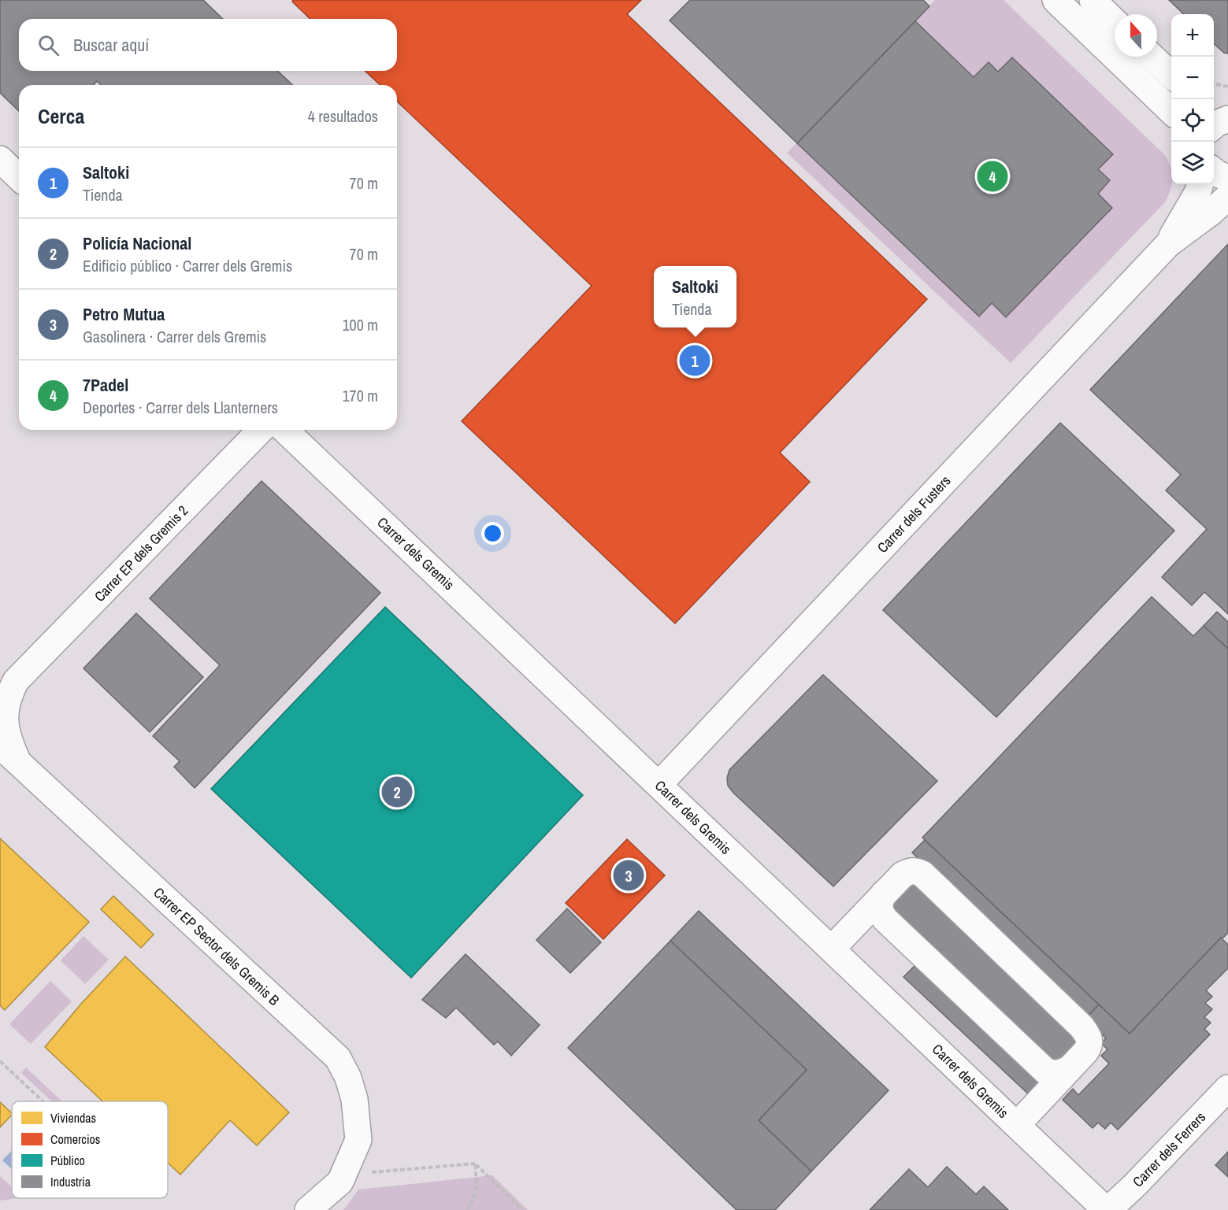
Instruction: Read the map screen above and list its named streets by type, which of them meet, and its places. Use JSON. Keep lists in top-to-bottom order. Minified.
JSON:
{"streets":{"street":["Carrer dels Fusters","Carrer EP dels Gremis 2","Carrer dels Gremis","Carrer EP Sector dels Gremis B","Carrer dels Ferrers"]},"crossings":[["Carrer dels Fusters","Carrer dels Gremis"],["Carrer dels Gremis","Carrer dels Ferrers"]],"legend":["Viviendas","Comercios","Público","Industria"],"north":"top","page":{"map_buttons":["+","−"],"search":"Buscar aquí","heading":["Cerca","4 resultados"],"list":[{"mark":"1","name":"Saltoki","note":"Tienda","value":"70 m"},{"mark":"2","name":"Policía Nacional","note":"Edificio público · Carrer dels Gremis","value":"70 m"},{"mark":"3","name":"Petro Mutua","note":"Gasolinera · Carrer dels Gremis","value":"100 m"},{"mark":"4","name":"7Padel","note":"Deportes · Carrer dels Llanterners","value":"170 m"}],"pins":["4","1","2","3"],"popup":["Saltoki","Tienda"]}}
